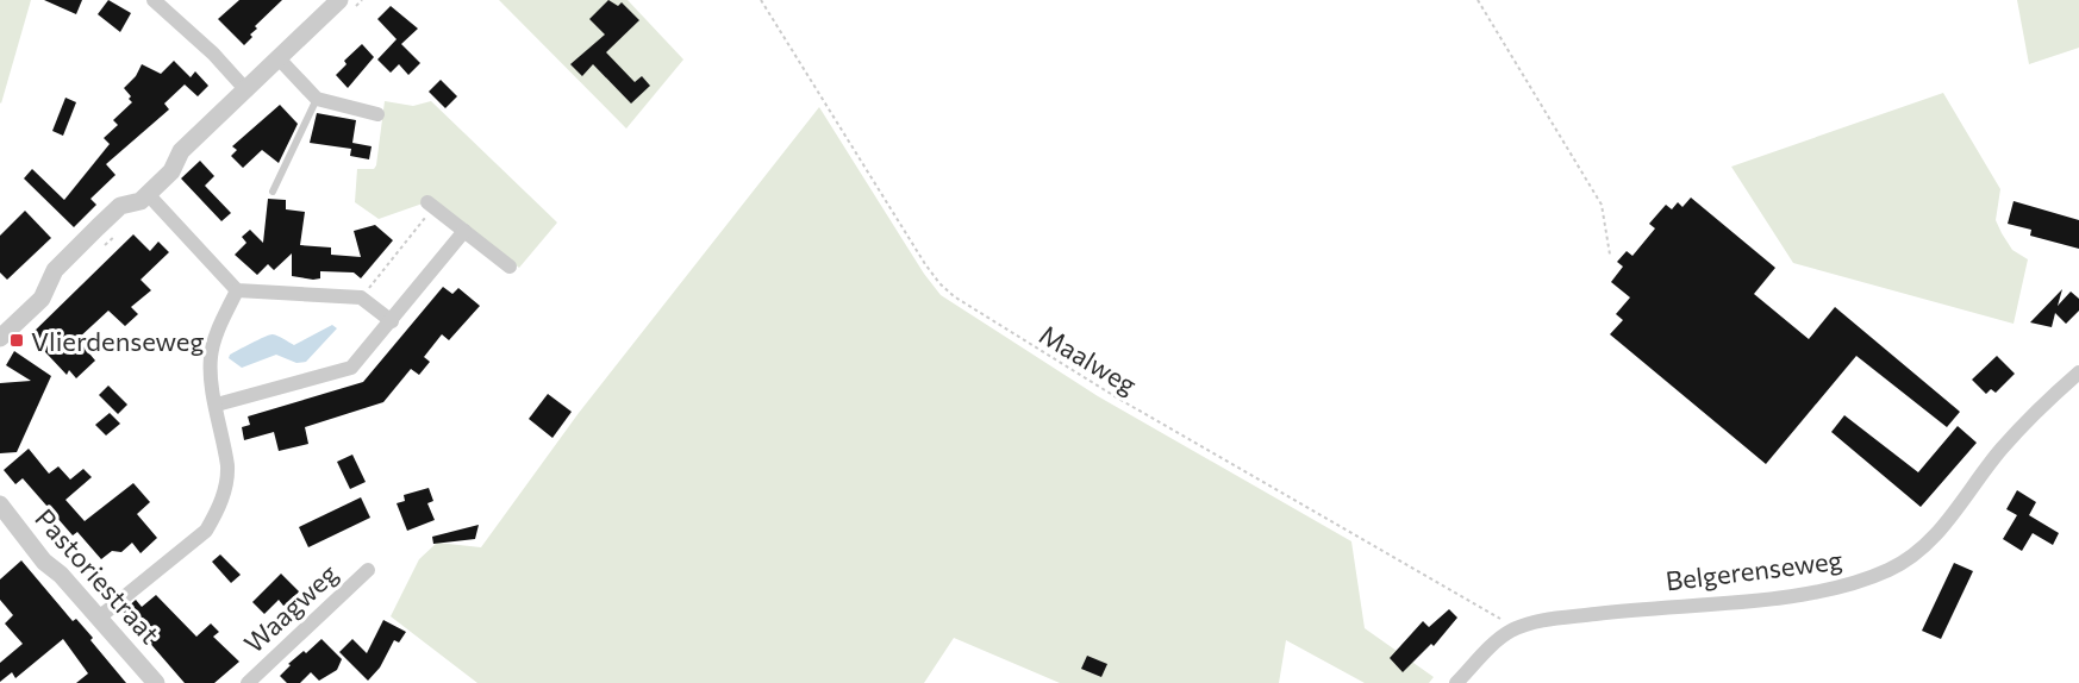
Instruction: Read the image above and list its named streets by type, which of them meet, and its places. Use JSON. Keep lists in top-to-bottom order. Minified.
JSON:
{"streets":{"street":["Belgerenseweg","Pastoriestraat","Waagweg"],"path":["Maalweg"]},"crossings":[["Maalweg","Belgerenseweg"]],"places":{"transit":["Vlierdenseweg"]}}
